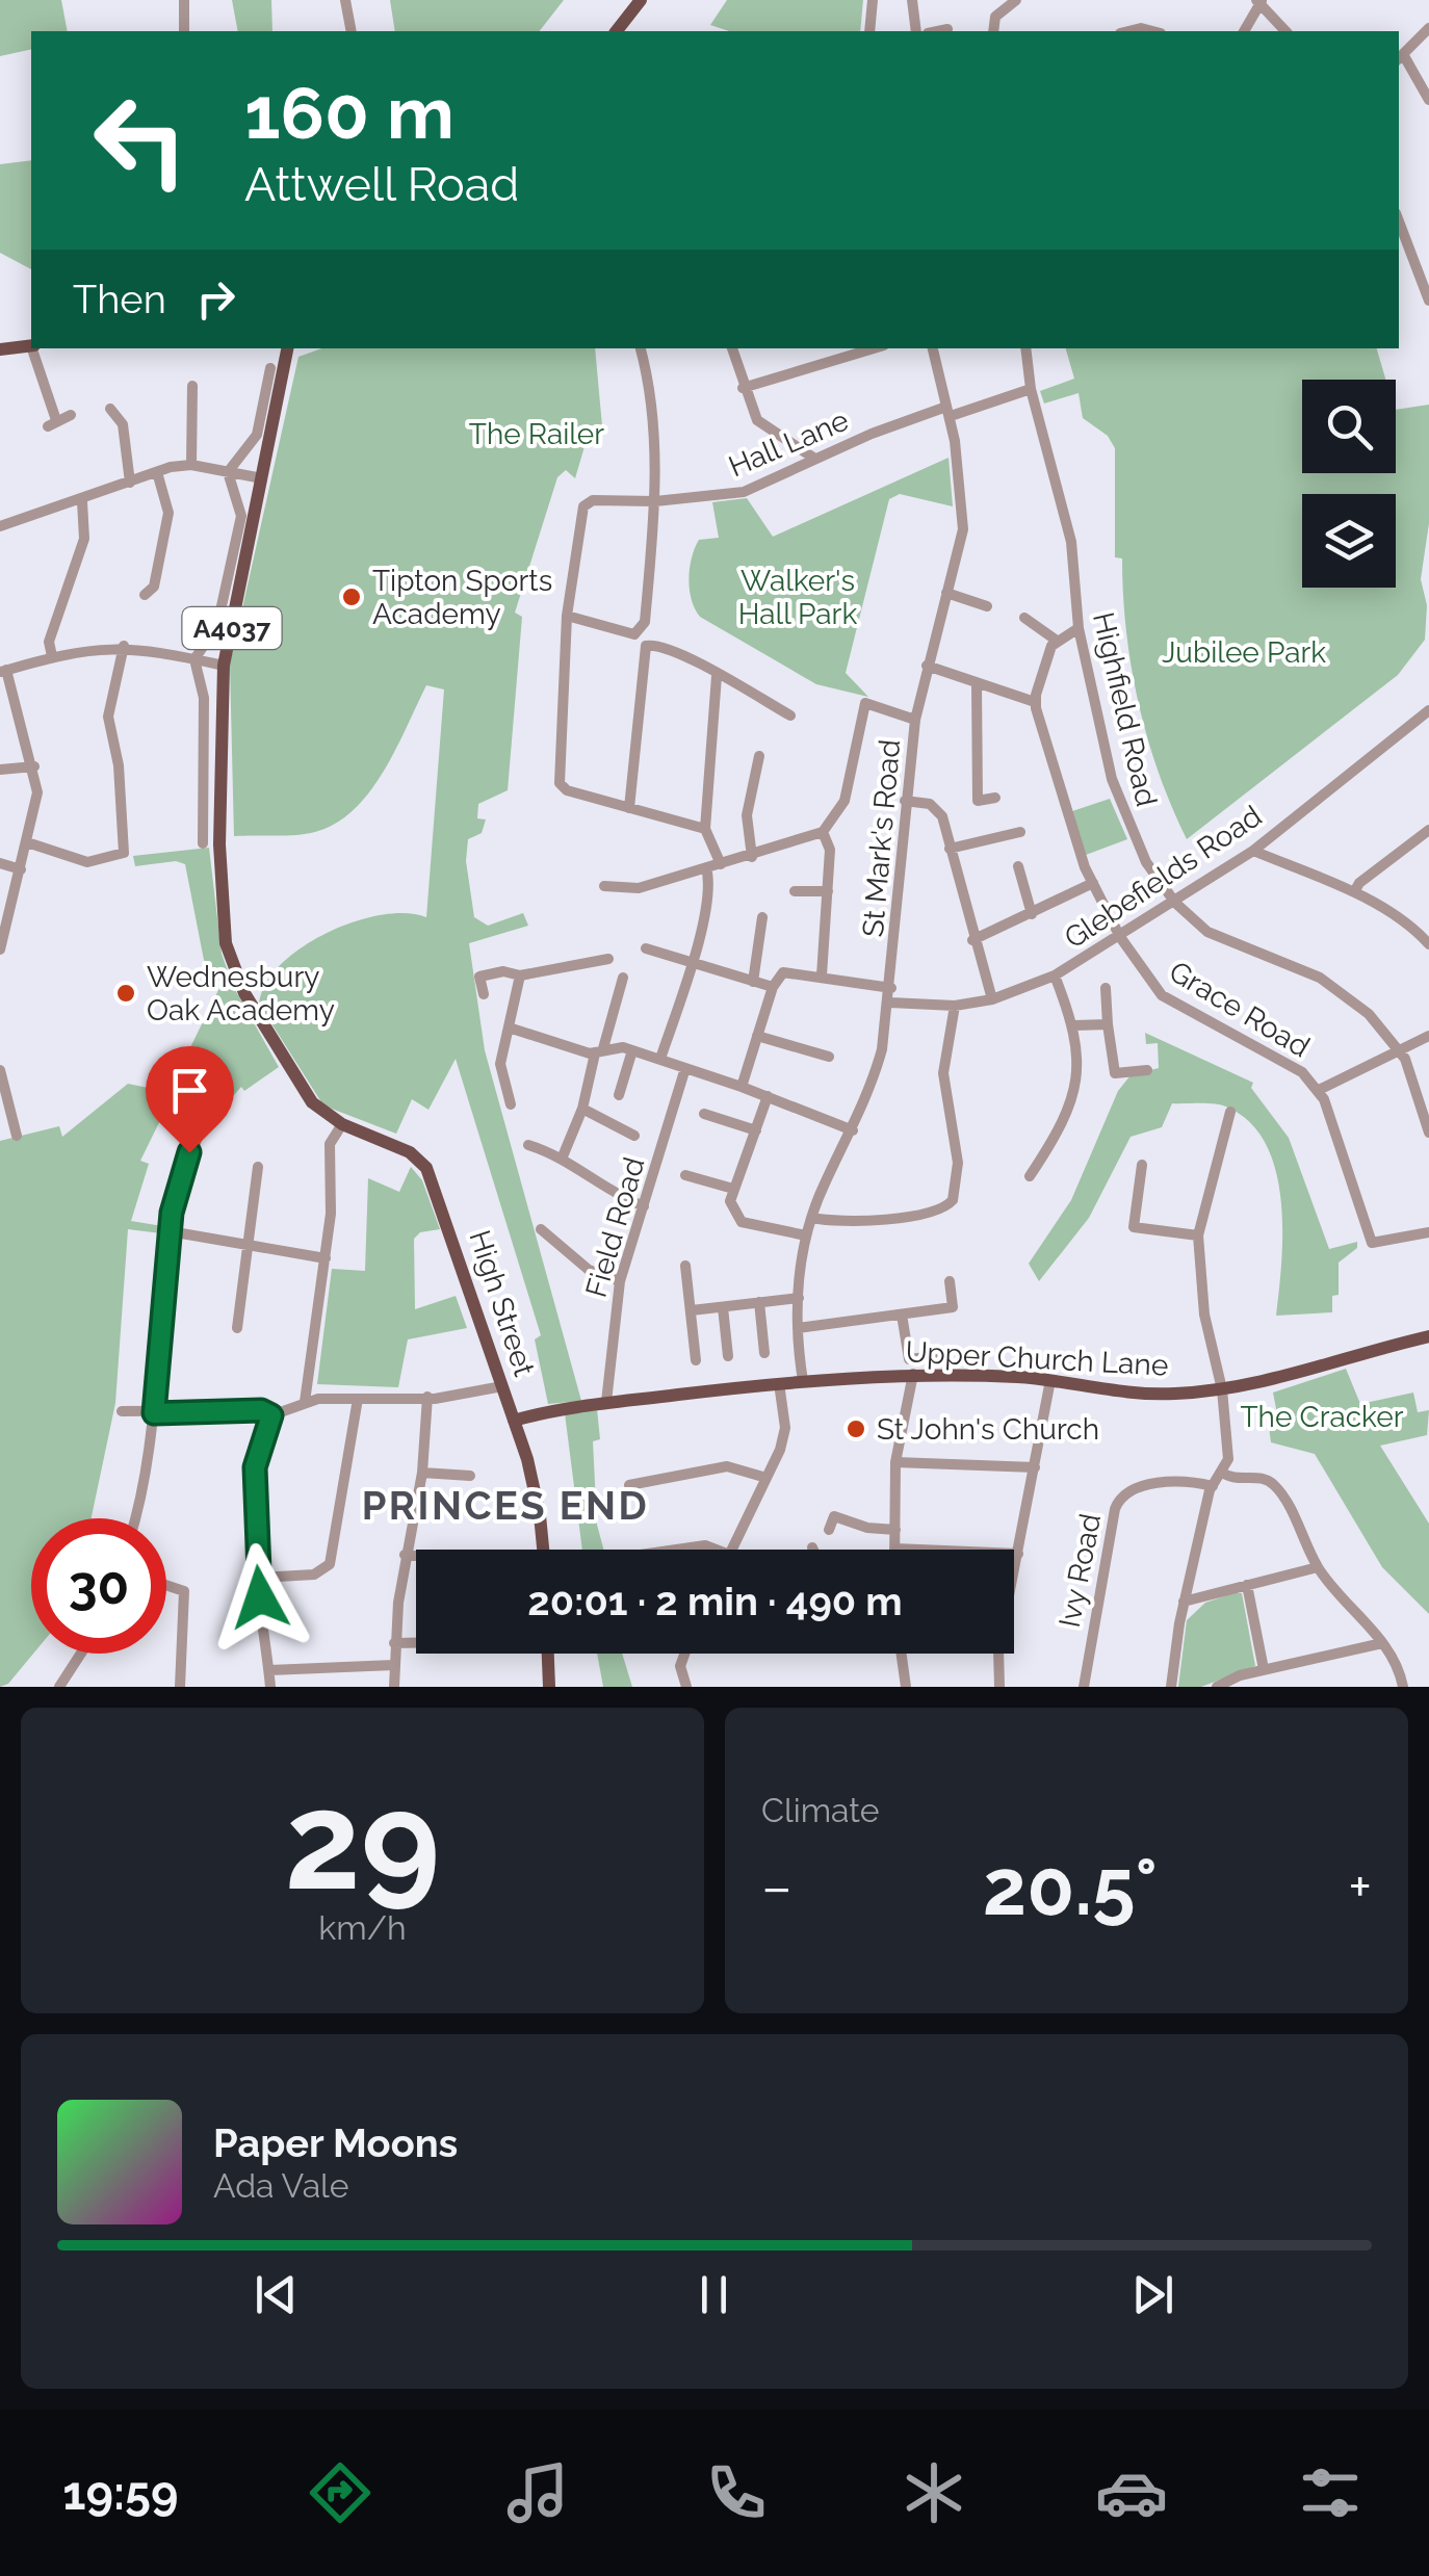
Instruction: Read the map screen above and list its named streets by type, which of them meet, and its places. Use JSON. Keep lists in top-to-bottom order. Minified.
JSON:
{"streets":{"main road":["A4037","High Street","Upper Church Lane"],"street":["Hall Lane","Highfield Road","St Mark's Road","Glebefields Road","Grace Road","Field Road","Ivy Road"]},"crossings":[["Hall Lane","Highfield Road"],["Hall Lane","St Mark's Road"],["A4037","High Street"],["Highfield Road","Glebefields Road"],["St Mark's Road","Glebefields Road"],["St Mark's Road","Upper Church Lane"],["Glebefields Road","Grace Road"],["Field Road","Upper Church Lane"],["High Street","Upper Church Lane"]],"districts":["PRINCES END"],"parks":["The Railer","Walker's Hall Park","Jubilee Park","The Cracker"],"places":["Tipton Sports Academy","Wednesbury Oak Academy","St John's Church"],"page":{"turn":["160 m","Attwell Road"],"then":"Then","limit":"30","trip":"20:01 · 2 min · 490 m","tile":[["29","km/h"],"Climate"],"heat":["−","20.5°","+"],"song":["Paper Moons","Ada Vale"],"tabs":"19:59"}}
